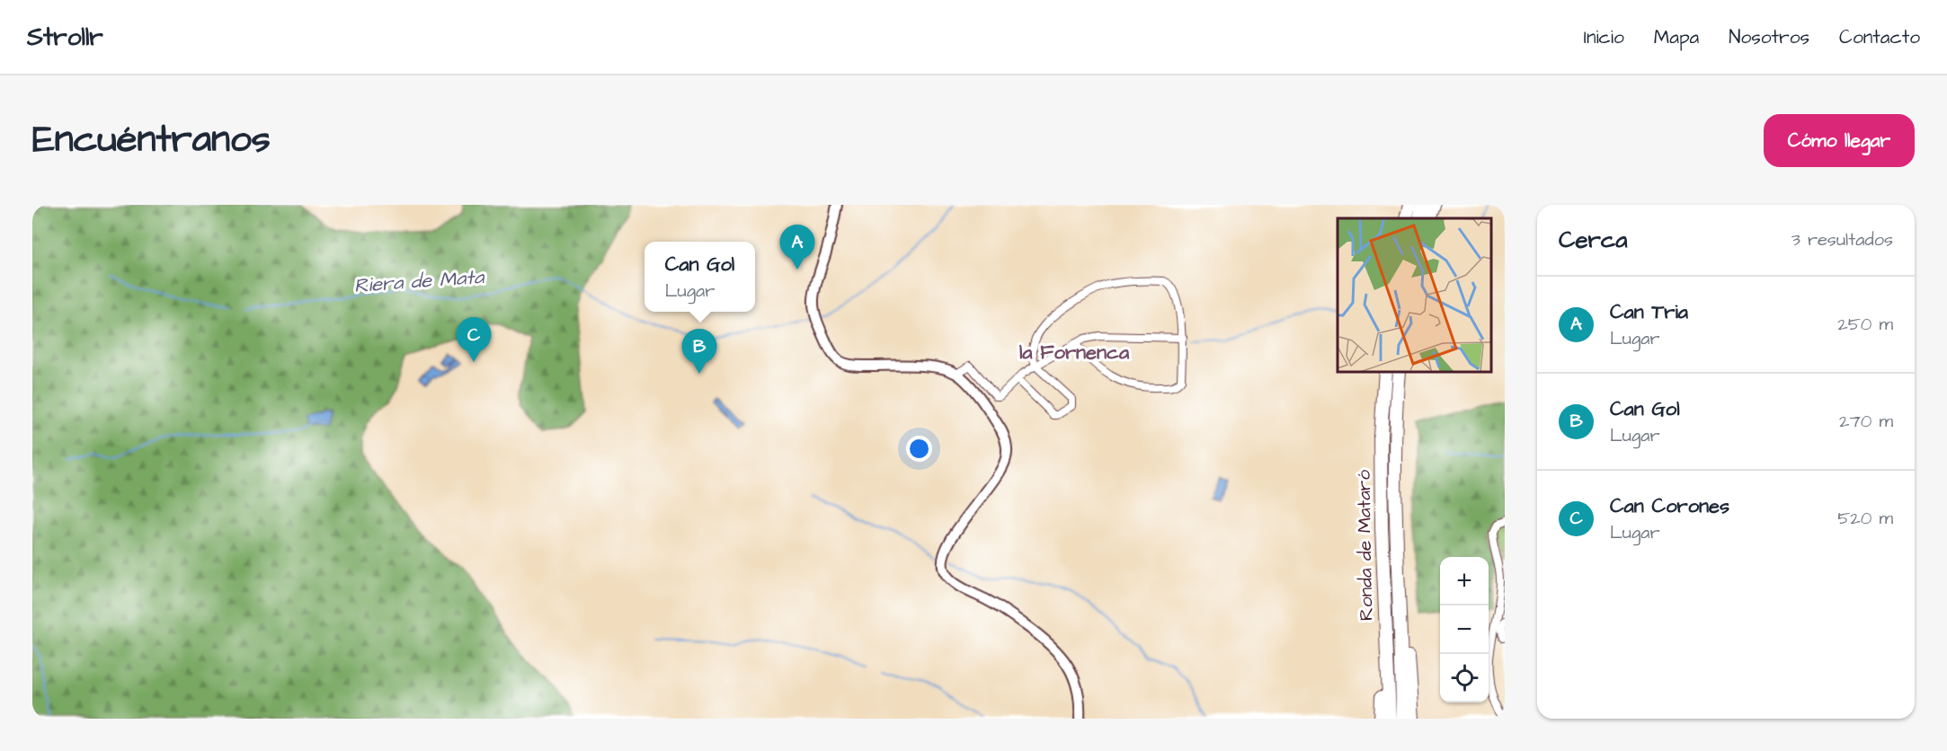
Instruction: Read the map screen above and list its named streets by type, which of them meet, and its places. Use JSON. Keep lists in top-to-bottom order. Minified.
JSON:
{"streets":{"highway":["Ronda de Mataró"]},"districts":["la Fornenca"],"water":["Riera de Mata"],"page":{"header":"Strollr","nav":["Inicio","Mapa","Nosotros","Contacto"],"title":"Encuéntranos","buttons":"Cómo llegar","heading":["Cerca","3 resultados"],"pins":["A","C","B"],"popup":["Can Gol","Lugar"],"list":[{"mark":"A","name":"Can Tria","note":"Lugar","value":"250 m"},{"mark":"B","name":"Can Gol","note":"Lugar","value":"270 m"},{"mark":"C","name":"Can Corones","note":"Lugar","value":"520 m"}],"map_buttons":["+","−"]}}
